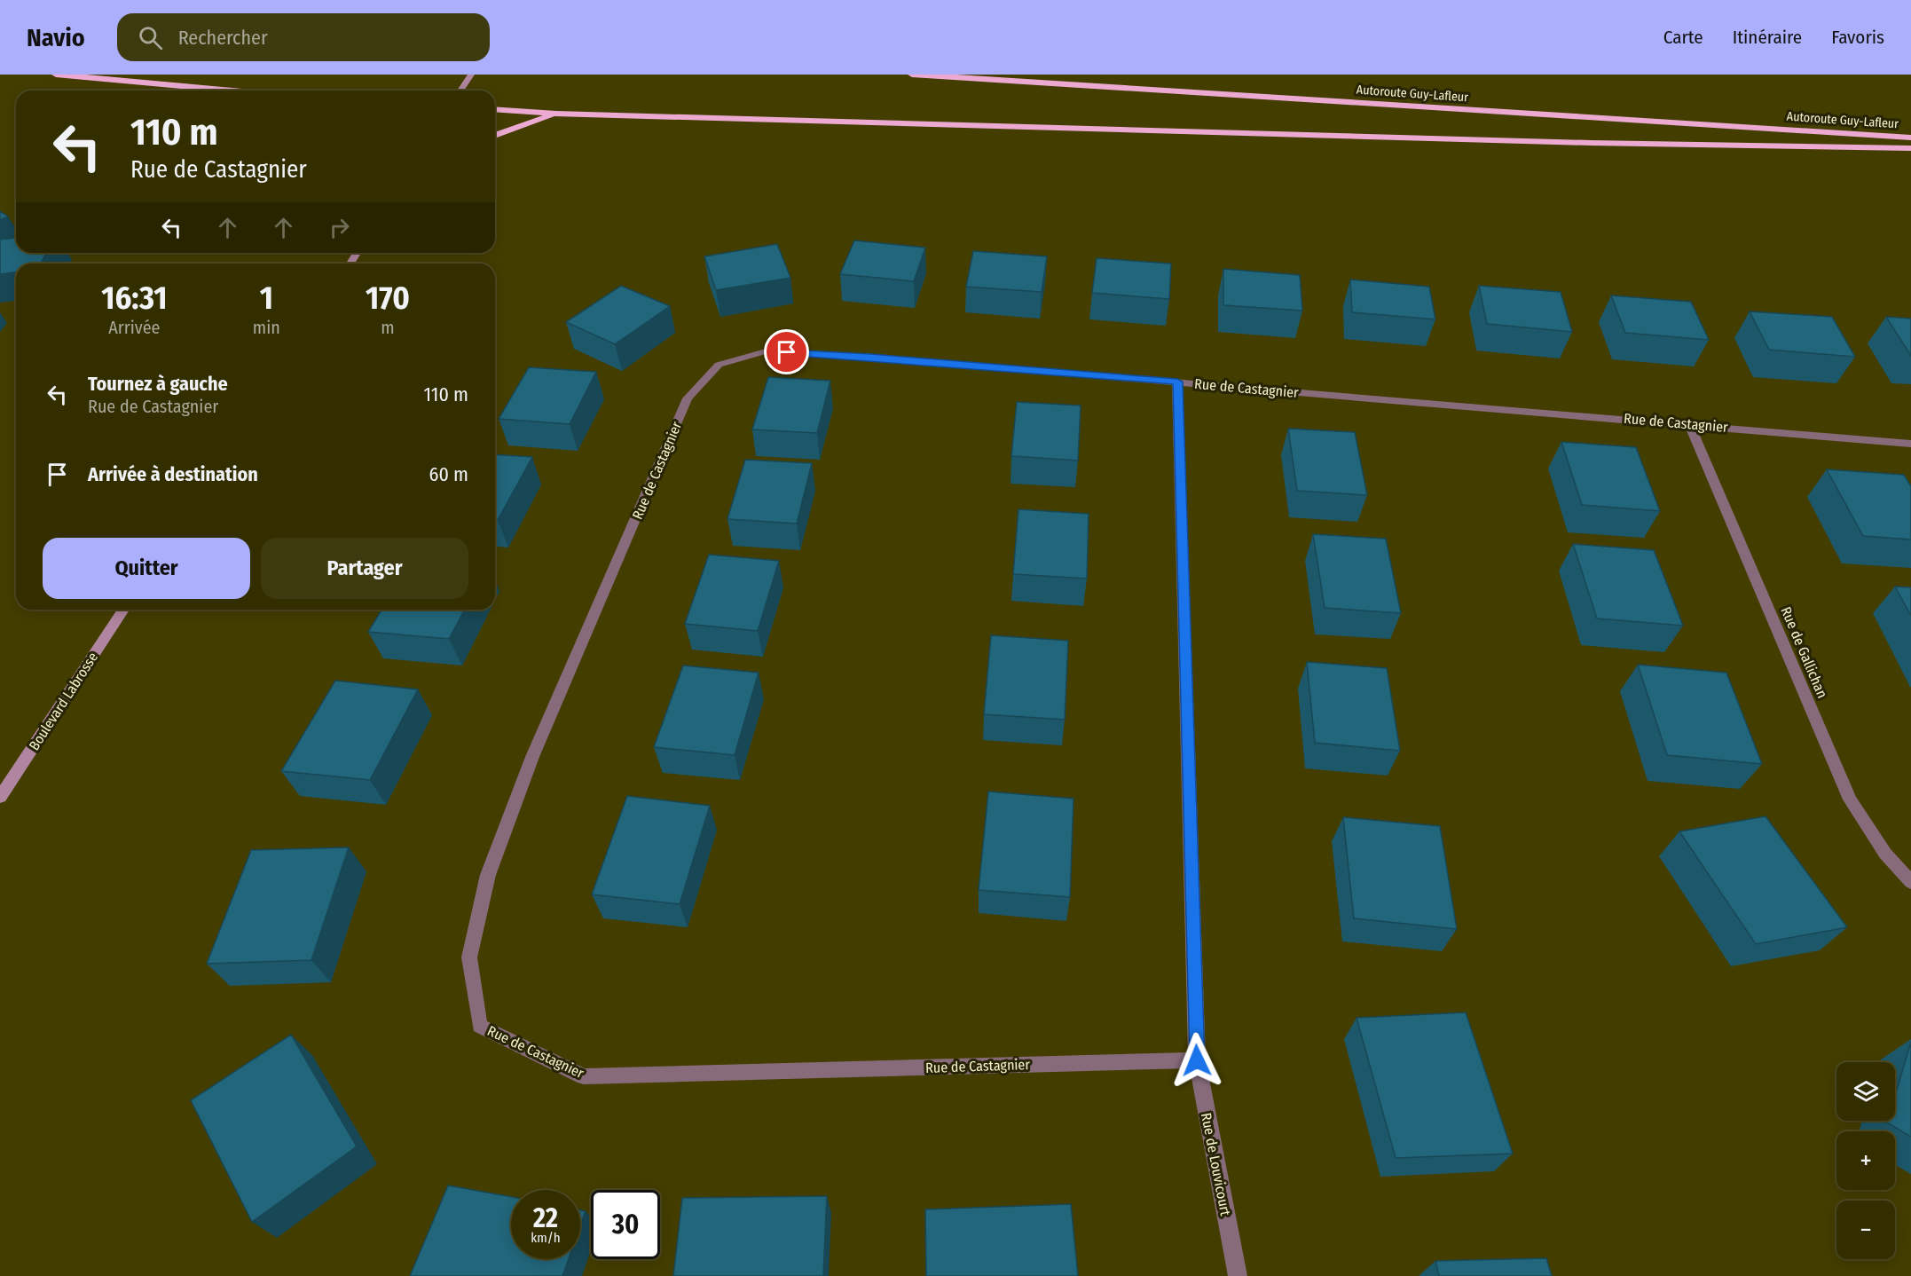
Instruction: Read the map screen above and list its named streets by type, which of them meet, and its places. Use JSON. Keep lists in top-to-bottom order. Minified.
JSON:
{"streets":{"highway":["Autoroute Guy-Lafleur"],"main road":["Boulevard Labrosse"],"street":["Rue de Castagnier","Rue de Gallichan","Rue de Louvicourt"]},"crossings":[["Rue de Castagnier","Rue de Gallichan"],["Rue de Castagnier","Rue de Louvicourt"]],"page":{"header":"Navio","search":"Rechercher","nav":["Carte","Itinéraire","Favoris"],"turn":["110 m","Rue de Castagnier"],"eta":["16:31","Arrivée","1","min","170","m"],"list":[{"name":"Tournez à gauche","note":"Rue de Castagnier","value":"110 m"},{"name":"Arrivée à destination","value":"60 m"}],"buttons":["Quitter","Partager"],"map_buttons":["+","−"],"speed":"22 km/h","limit":"30"}}
